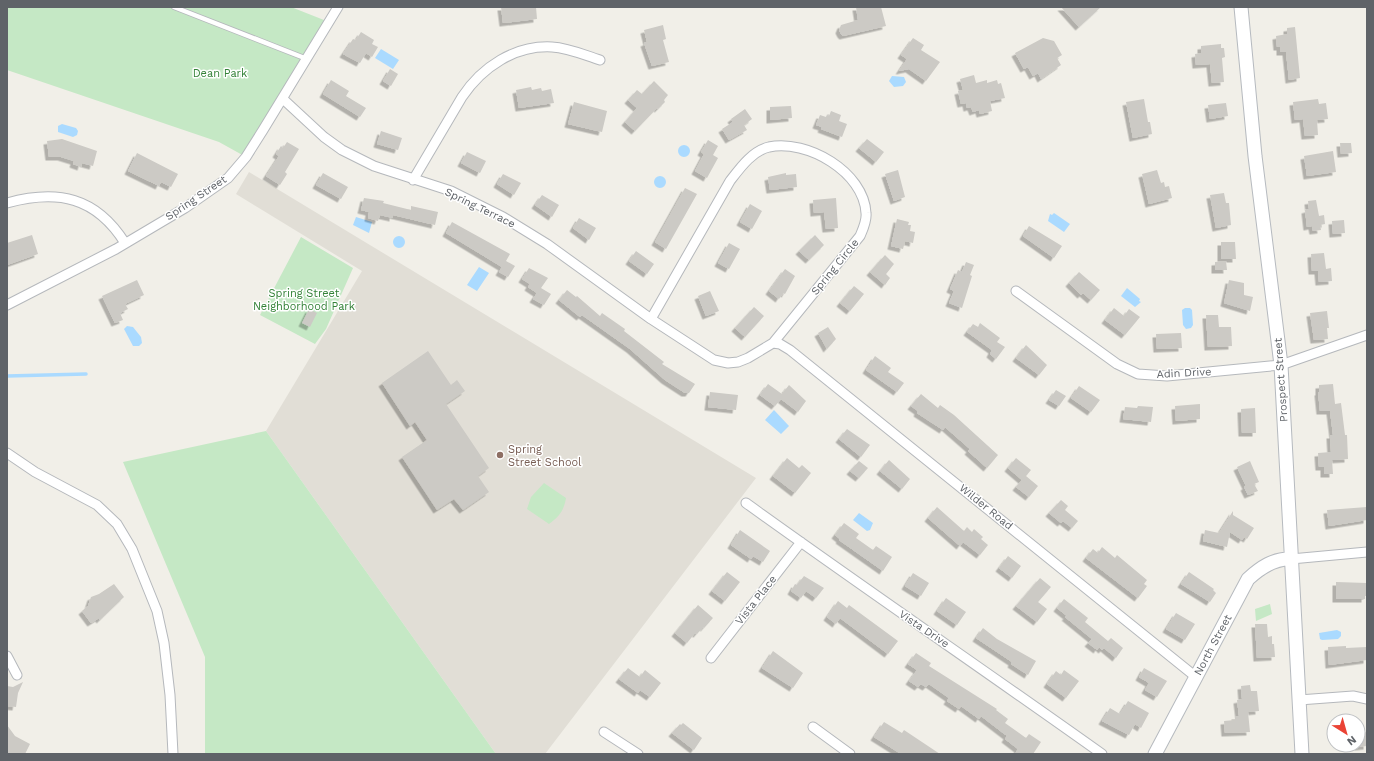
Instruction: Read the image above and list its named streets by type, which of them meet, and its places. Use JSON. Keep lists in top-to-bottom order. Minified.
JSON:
{"streets":{"street":["Spring Street","Spring Terrace","Spring Circle","Adin Drive","Prospect Street","Wilder Road","Vista Place","Vista Drive","North Street"]},"crossings":[["Spring Street","Spring Terrace"],["Spring Terrace","Spring Circle"],["Spring Circle","Wilder Road"],["Adin Drive","Prospect Street"],["Prospect Street","North Street"],["Wilder Road","North Street"],["Vista Place","Vista Drive"]],"parks":["Dean Park","Spring Street Neighborhood Park"],"places":["Spring Street School"],"north":"bottom right"}
